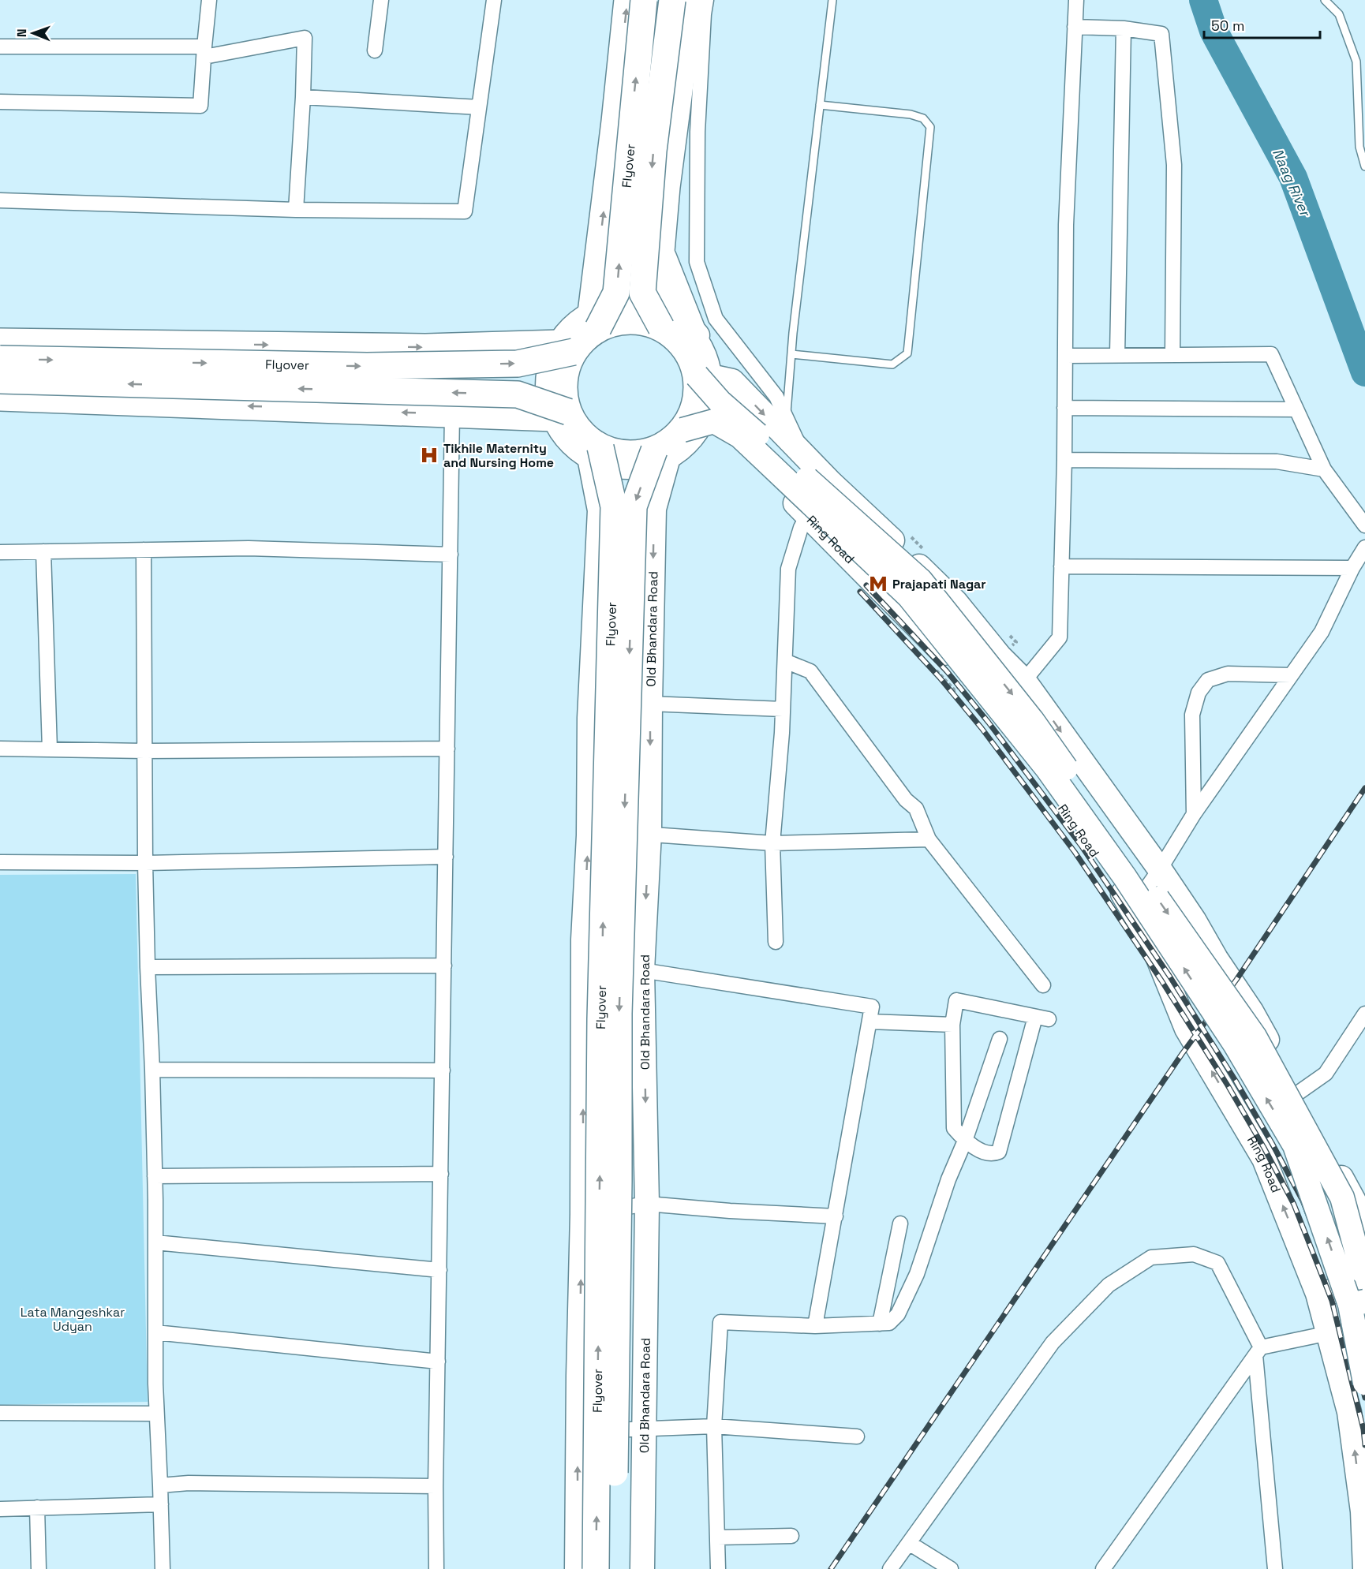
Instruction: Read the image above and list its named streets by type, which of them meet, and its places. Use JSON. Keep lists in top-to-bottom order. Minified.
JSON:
{"streets":{"highway":["Flyover"],"main road":["Ring Road","Old Bhandara Road"]},"crossings":[["Flyover","Ring Road"],["Flyover","Old Bhandara Road"],["Ring Road","Old Bhandara Road"]],"water":["Naag River"],"parks":["Lata Mangeshkar Udyan"],"places":{"hospital":["Tikhile Maternity and Nursing Home"],"metro station":["Prajapati Nagar"]},"scale_bar":"50 m","north":"left"}
